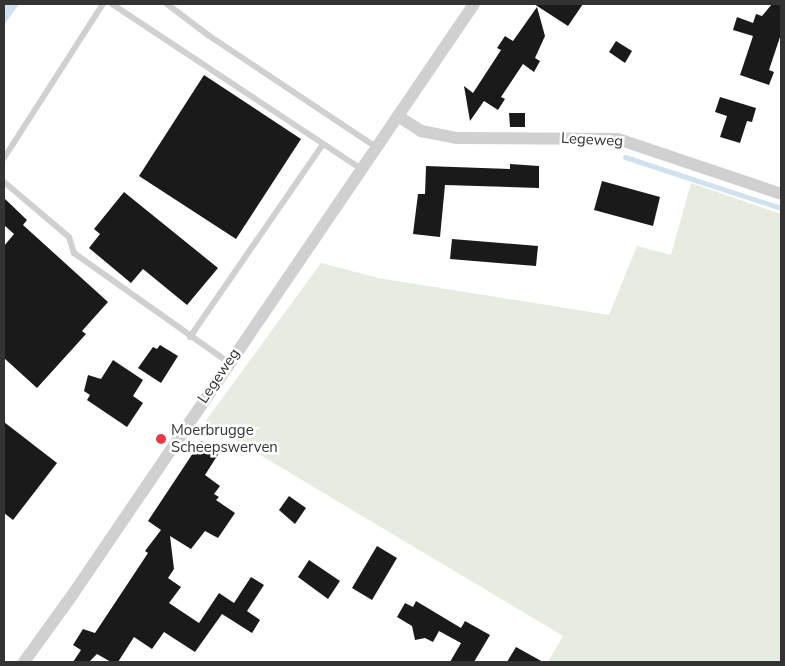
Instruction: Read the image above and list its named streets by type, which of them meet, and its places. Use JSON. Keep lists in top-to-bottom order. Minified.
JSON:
{"streets":{"street":["Legeweg"]},"places":["Moerbrugge Scheepswerven"]}
